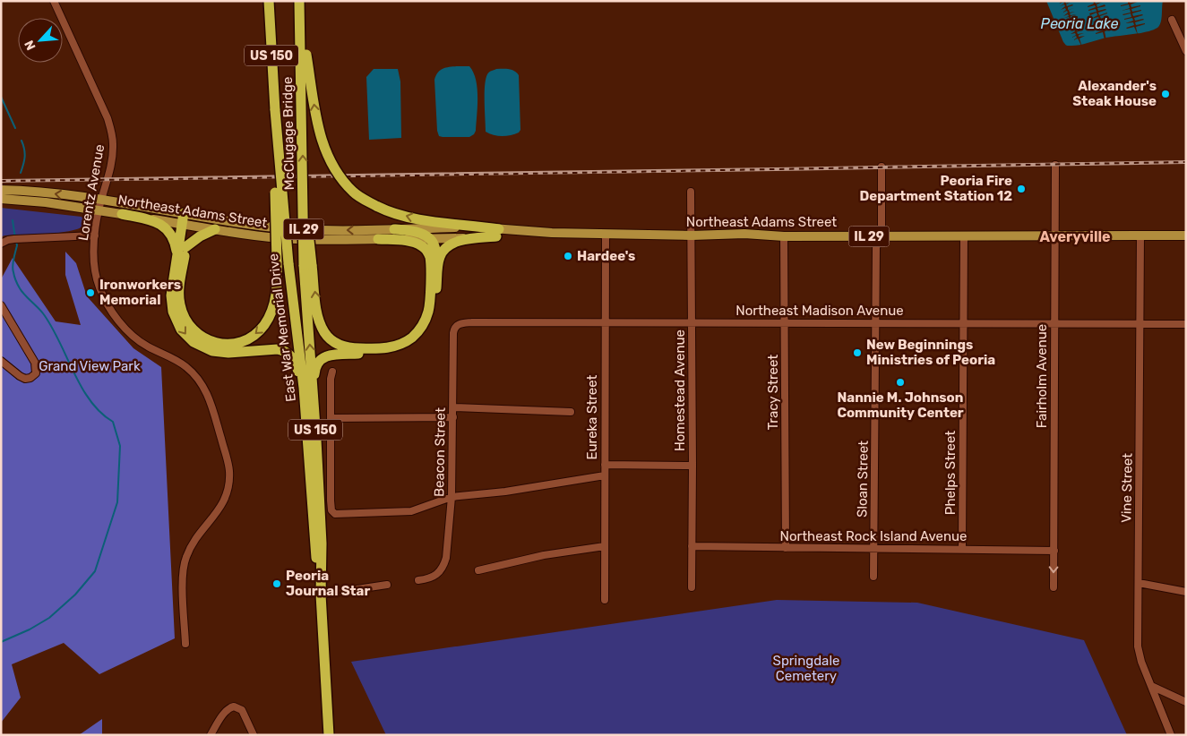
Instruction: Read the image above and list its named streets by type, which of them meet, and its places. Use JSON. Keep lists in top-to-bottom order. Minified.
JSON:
{"streets":{"highway":["US 150","McClugage Bridge","East War Memorial Drive"],"main road":["Northeast Adams Street","IL 29"],"street":["Lorentz Avenue","Northeast Madison Avenue","Fairholm Avenue","Homestead Avenue","Tracy Street","Eureka Street","Beacon Street","Phelps Street","Sloan Street","Vine Street","Northeast Rock Island Avenue"]},"crossings":[["McClugage Bridge","East War Memorial Drive"],["Lorentz Avenue","Northeast Adams Street"],["Lorentz Avenue","IL 29"],["Northeast Adams Street","IL 29"],["Northeast Adams Street","Fairholm Avenue"],["Northeast Adams Street","Homestead Avenue"],["Northeast Adams Street","Tracy Street"],["Northeast Adams Street","Eureka Street"],["Northeast Adams Street","Phelps Street"],["Northeast Adams Street","Sloan Street"],["Northeast Adams Street","Vine Street"],["Northeast Madison Avenue","Fairholm Avenue"],["Northeast Madison Avenue","Homestead Avenue"],["Northeast Madison Avenue","Tracy Street"],["Northeast Madison Avenue","Eureka Street"],["Northeast Madison Avenue","Beacon Street"],["Northeast Madison Avenue","Phelps Street"],["Northeast Madison Avenue","Sloan Street"],["Northeast Madison Avenue","Vine Street"],["Fairholm Avenue","Northeast Rock Island Avenue"],["Homestead Avenue","Northeast Rock Island Avenue"],["Tracy Street","Northeast Rock Island Avenue"],["Phelps Street","Northeast Rock Island Avenue"],["Sloan Street","Northeast Rock Island Avenue"]],"districts":["Averyville"],"water":["Peoria Lake"],"parks":["Grand View Park","Springdale Cemetery"],"places":["Alexander's Steak House","Peoria Fire Department Station 12","Hardee's","Ironworkers Memorial","New Beginnings Ministries of Peoria","Nannie M. Johnson Community Center","Peoria Journal Star"],"north":"bottom left"}
